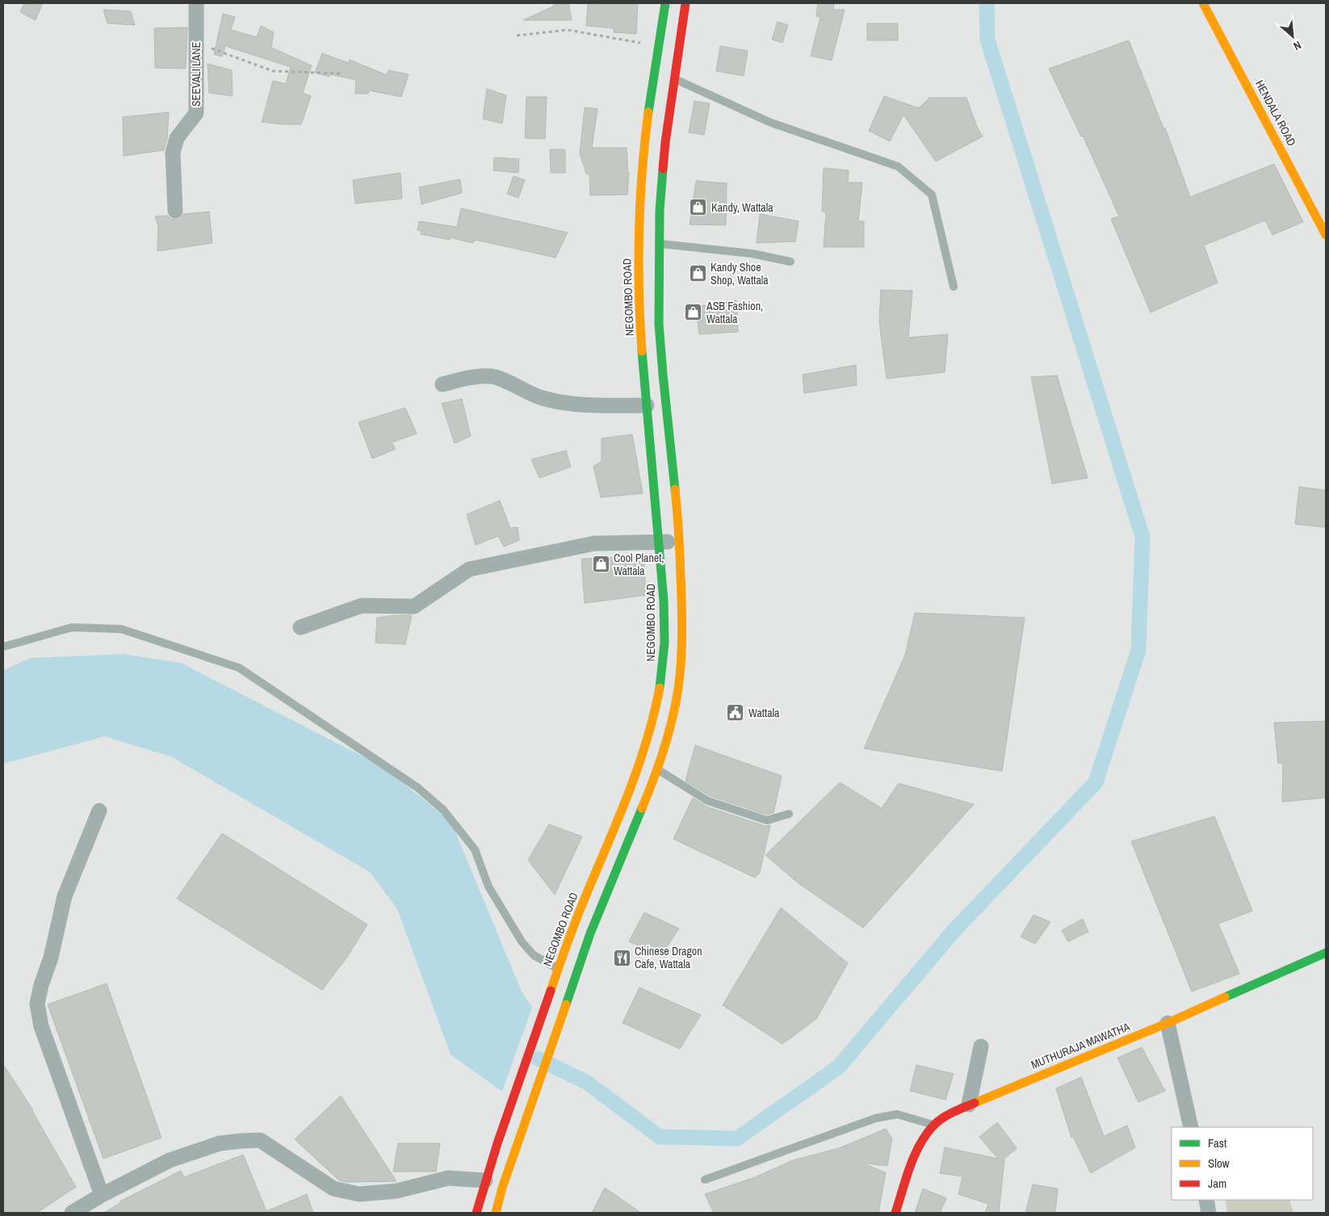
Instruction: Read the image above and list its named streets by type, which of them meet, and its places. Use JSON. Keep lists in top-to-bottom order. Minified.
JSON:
{"streets":{"main road":["HENDALA ROAD","NEGOMBO ROAD","MUTHURAJA MAWATHA"],"street":["SEEVALI LANE"]},"places":{"shop":["Kandy, Wattala","Kandy Shoe Shop, Wattala","ASB Fashion, Wattala","Cool Planet, Wattala"],"public building":["Wattala"],"restaurant":["Chinese Dragon Cafe, Wattala"]},"legend":["Fast","Slow","Jam"],"north":"bottom right"}
